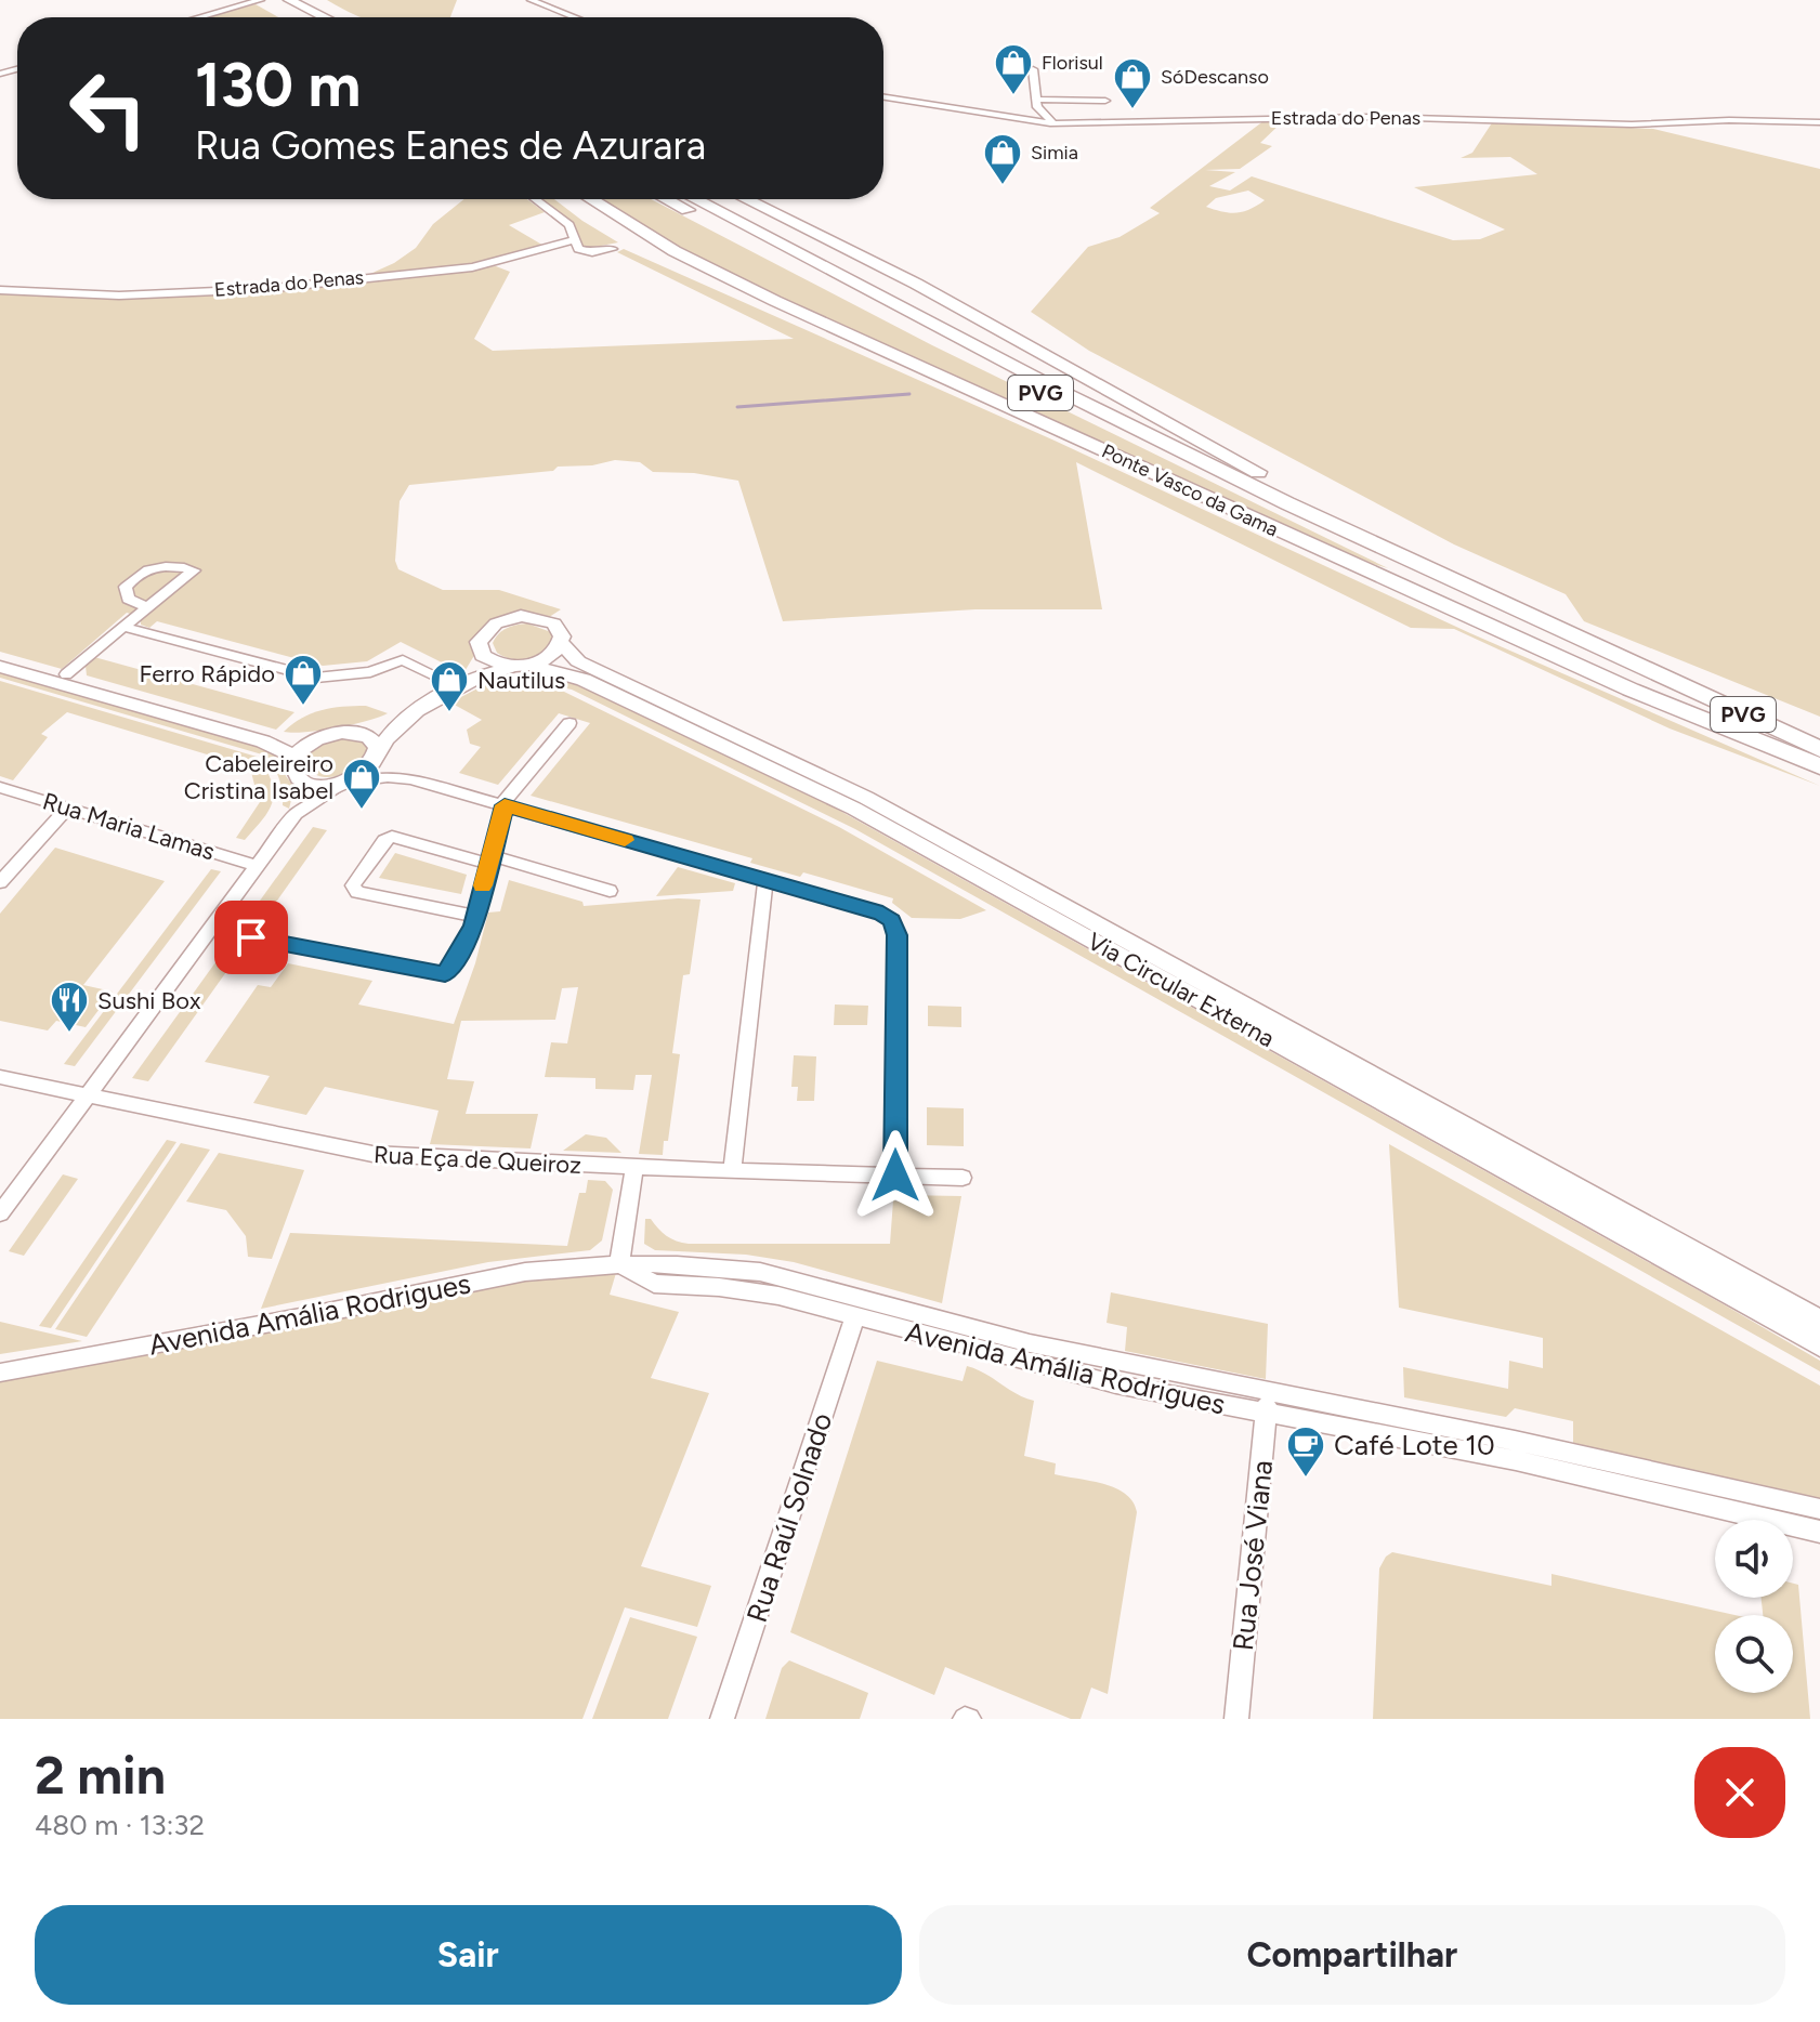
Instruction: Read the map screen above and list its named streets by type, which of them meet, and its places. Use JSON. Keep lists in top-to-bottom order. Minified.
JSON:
{"streets":{"highway":["PVG","Ponte Vasco da Gama"],"main road":["Via Circular Externa"],"street":["Estrada do Penas","Rua Maria Lamas","Rua Eça de Queiroz","Avenida Amália Rodrigues","Rua Raúl Solnado","Rua José Viana"]},"crossings":[["Avenida Amália Rodrigues","Rua Raúl Solnado"],["Avenida Amália Rodrigues","Rua José Viana"]],"places":{"shop":["Florisul","SóDescanso","Simia","Ferro Rápido","Nautilus","Cabeleireiro Cristina Isabel"],"restaurant":["Sushi Box"],"cafe":["Café Lote 10"]},"page":{"turn":["130 m","Rua Gomes Eanes de Azurara"],"heading":["2 min","480 m · 13:32"],"buttons":["Sair","Compartilhar"]}}
